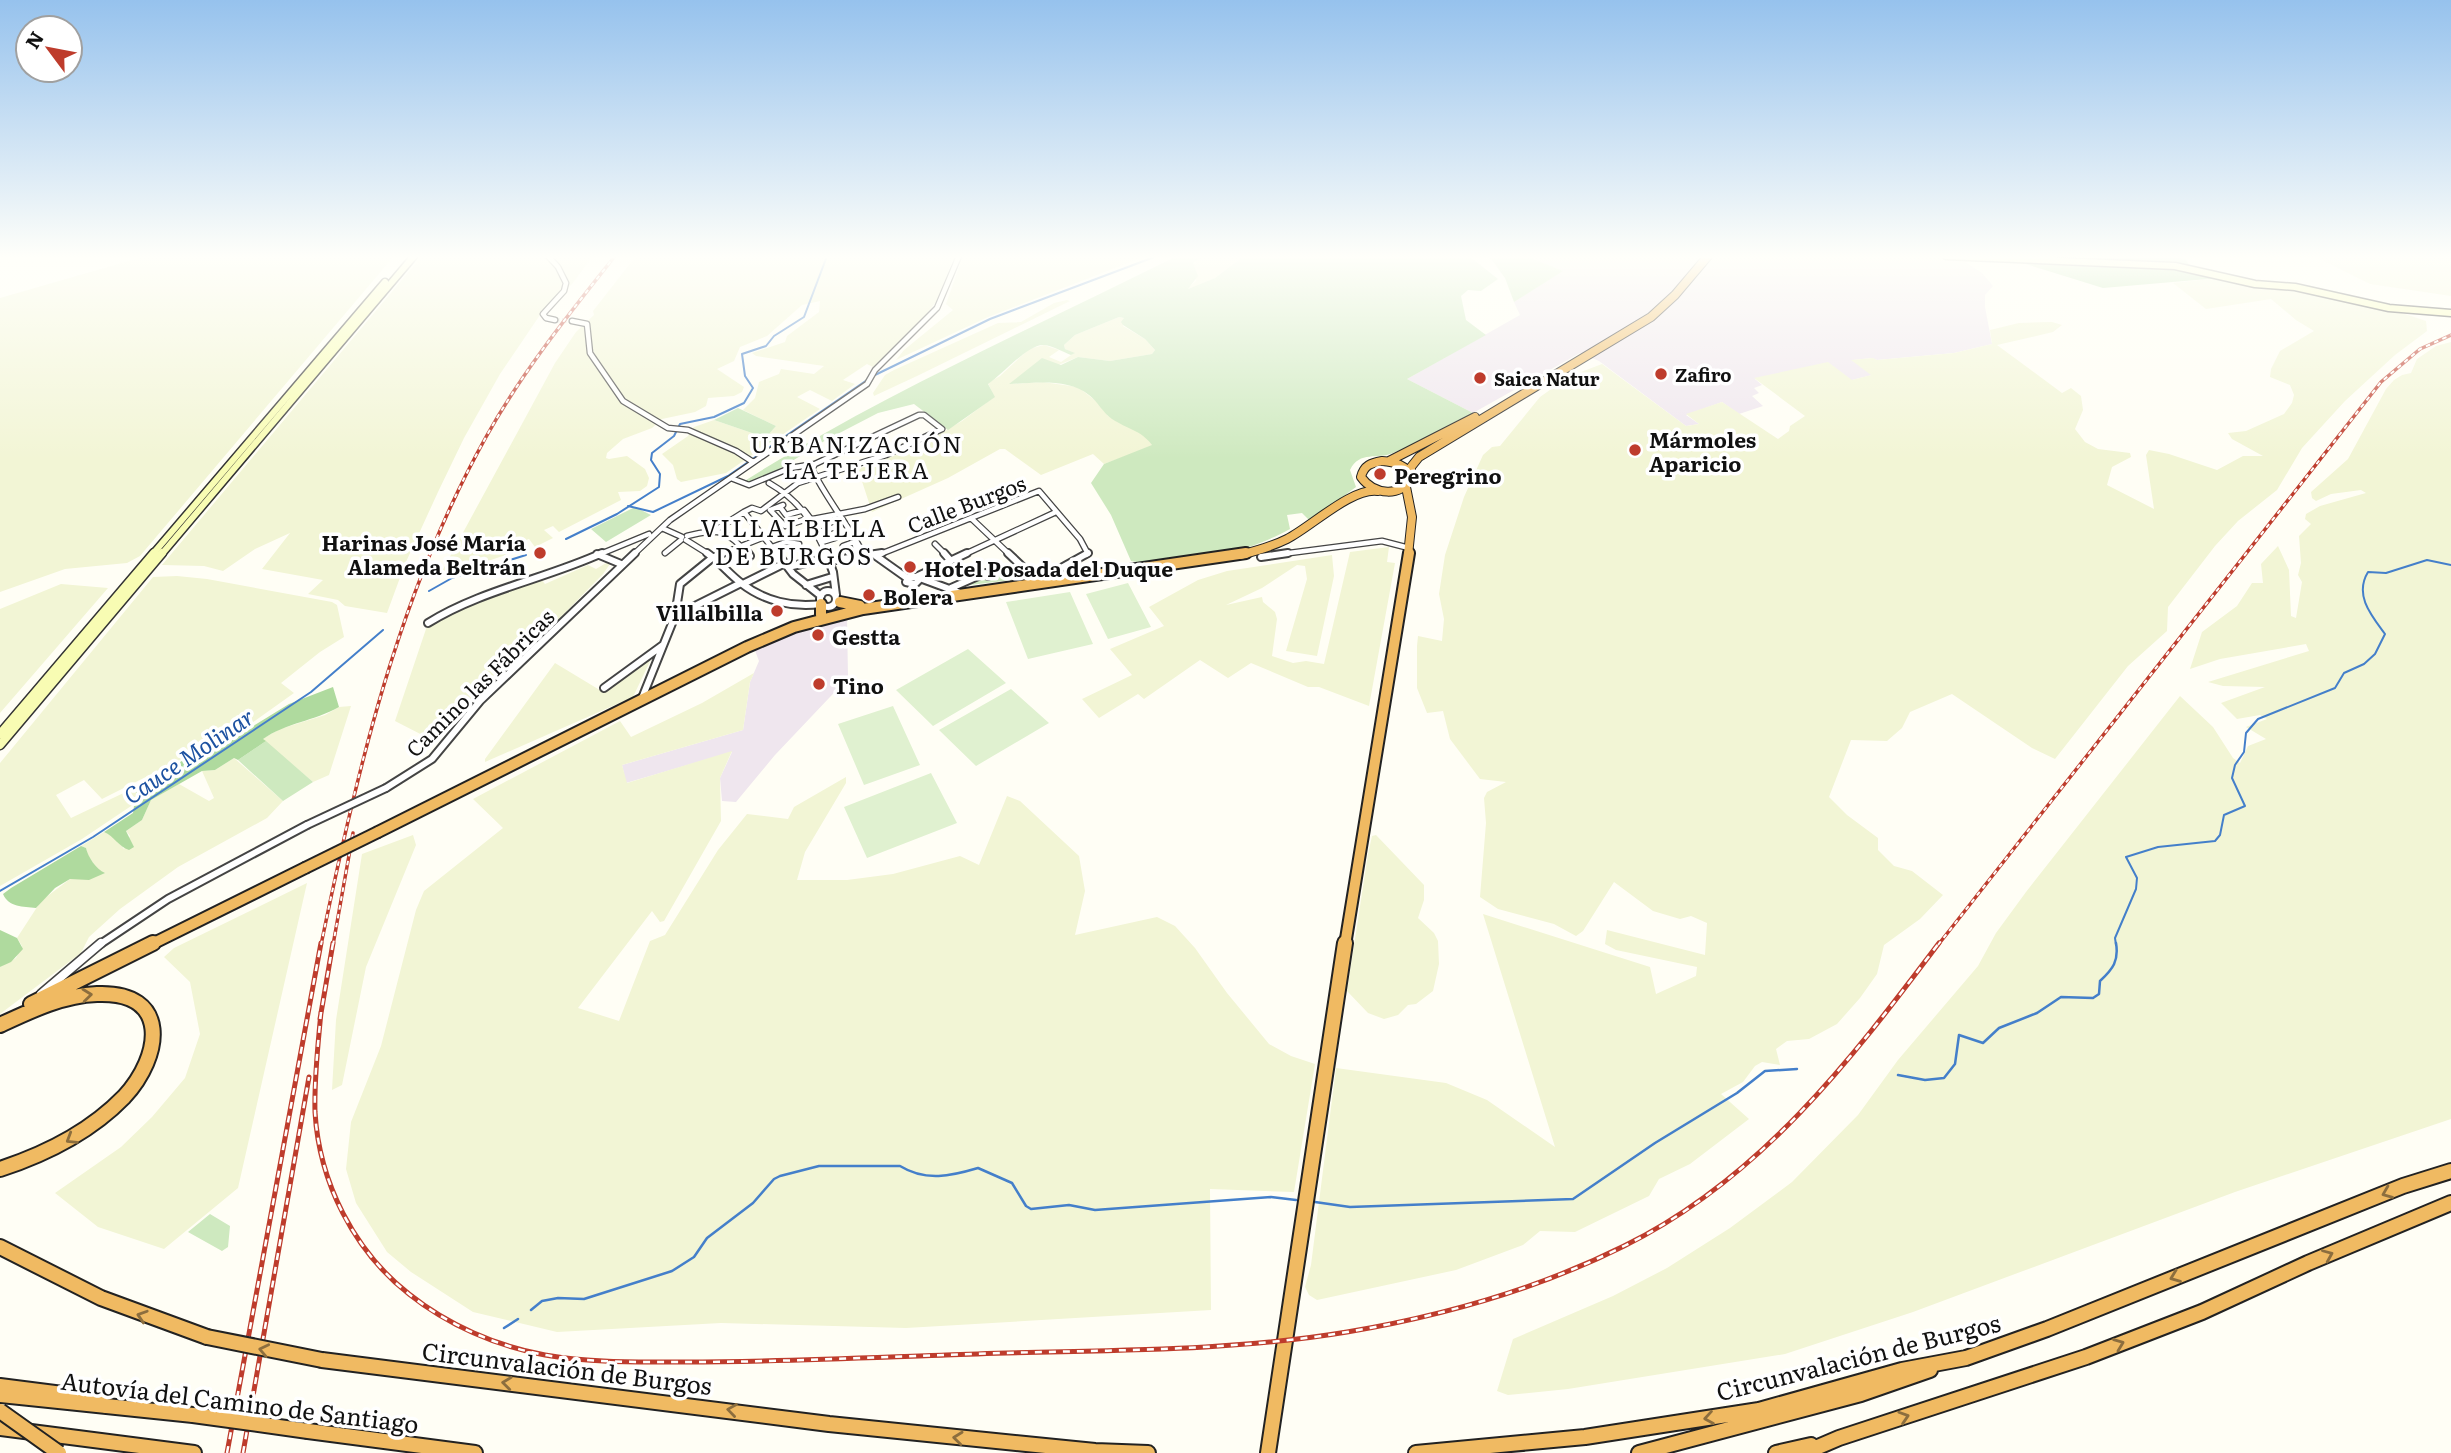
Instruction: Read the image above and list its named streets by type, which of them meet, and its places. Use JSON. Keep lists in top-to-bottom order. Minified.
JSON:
{"streets":{"highway":["Circunvalación de Burgos","Autovía del Camino de Santiago"],"street":["Calle Burgos","Camino las Fábricas"]},"districts":["URBANIZACIÓN LA TEJERA","VILLALBILLA DE BURGOS"],"water":["Cauce Molinar"],"places":["Zafiro","Saica Natur","Mármoles Aparicio","Peregrino","Harinas José María Alameda Beltrán","Hotel Posada del Duque","Bolera","Villalbilla","Gestta","Tino"],"north":"top left"}
